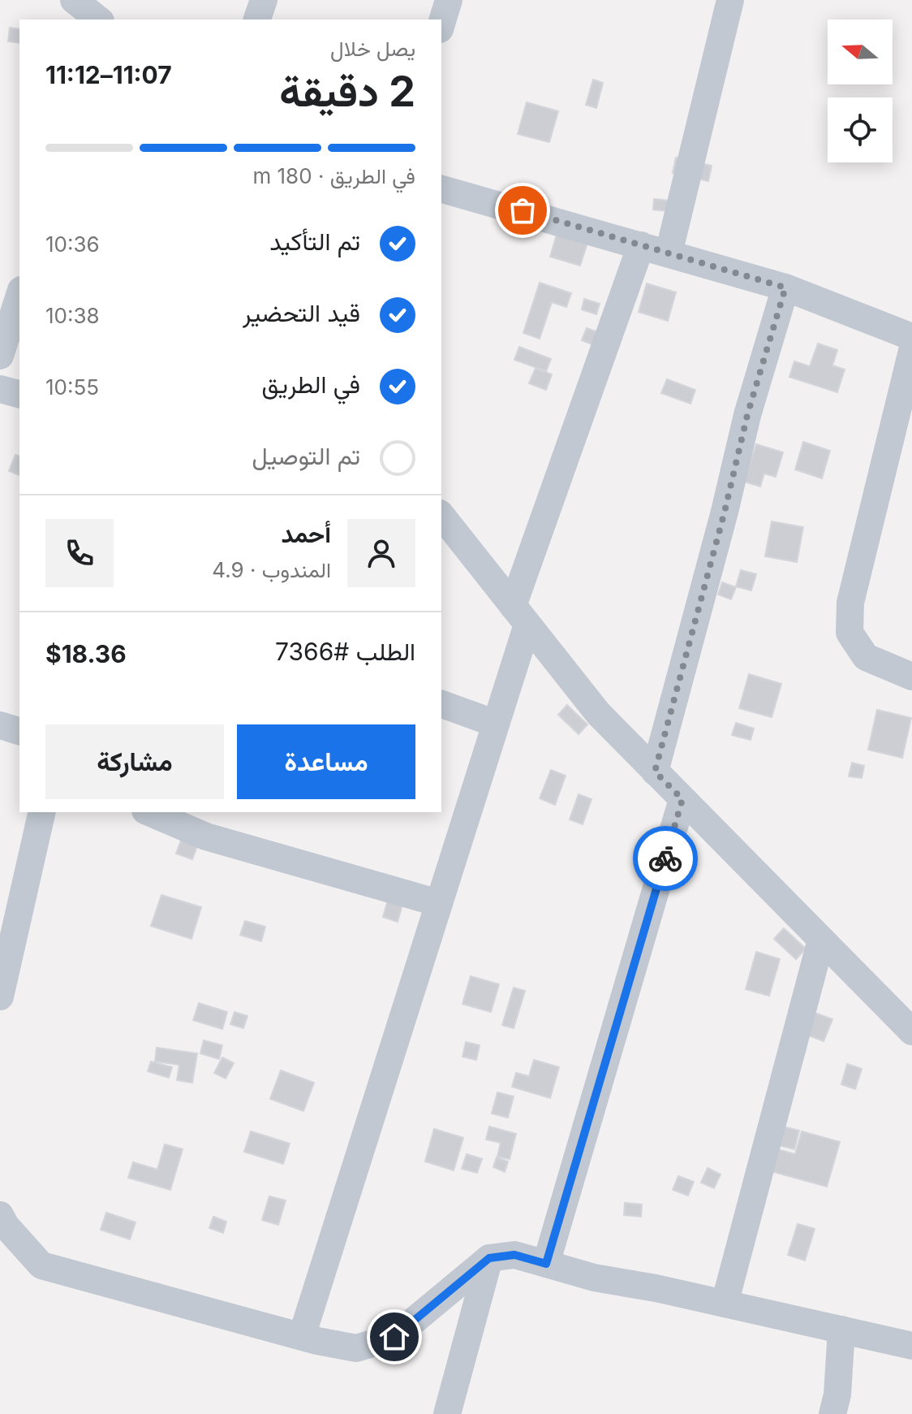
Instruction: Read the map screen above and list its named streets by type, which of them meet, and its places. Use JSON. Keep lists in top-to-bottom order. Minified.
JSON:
{"north":"left","page":{"heading":["2 دقيقة","يصل خلال","11:07–11:12"],"panel":["أحمد","المندوب · 4.9","الطلب #7366","$18.36"],"bar":"في الطريق · 180 m","list":[["تم التأكيد","10:36"],["قيد التحضير","10:38"],["في الطريق","10:55"],"تم التوصيل"],"buttons":["مساعدة","مشاركة"]}}
